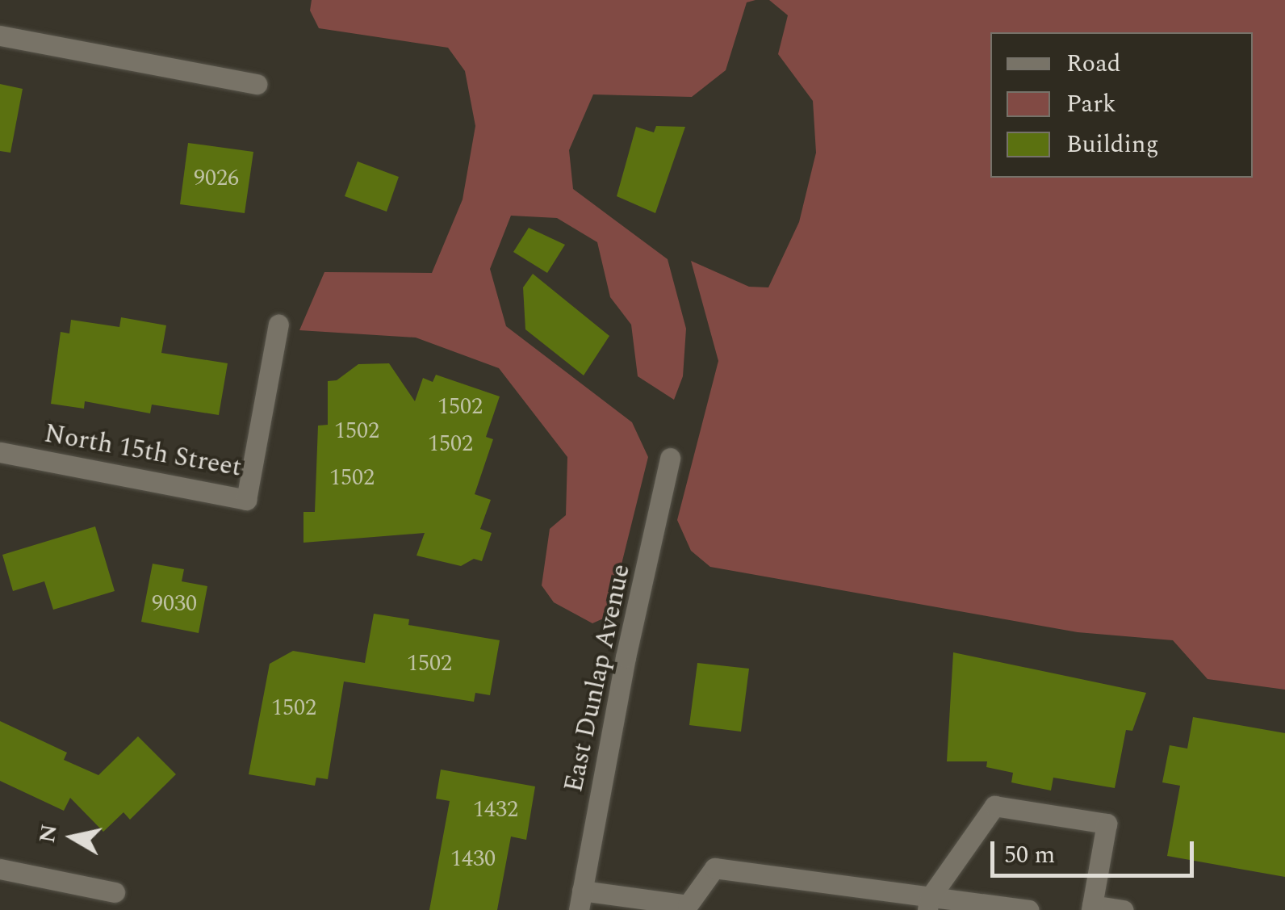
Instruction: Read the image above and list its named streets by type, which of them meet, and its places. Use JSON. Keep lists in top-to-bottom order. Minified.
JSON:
{"streets":{"street":["North 15th Street","East Dunlap Avenue"]},"house_numbers":["9026","1502","1502","1502","1502","9030","1502","1502","1432","1430"],"legend":["Road","Park","Building"],"scale_bar":"50 m","north":"left"}
